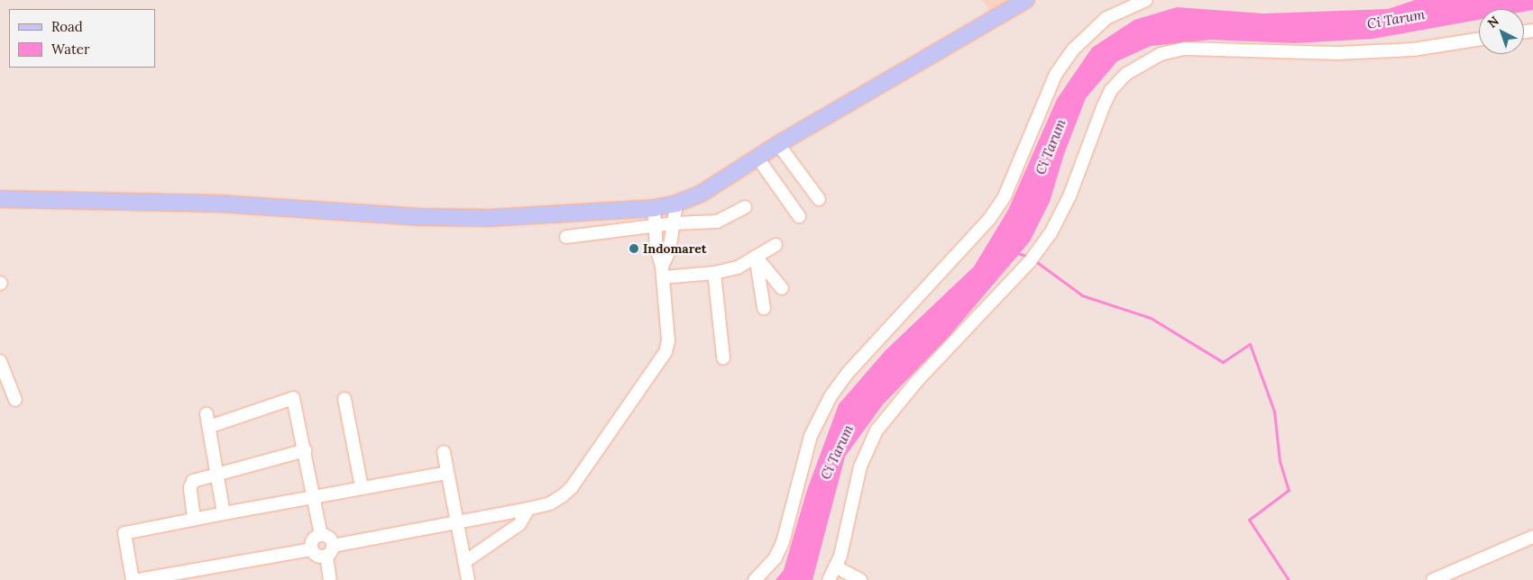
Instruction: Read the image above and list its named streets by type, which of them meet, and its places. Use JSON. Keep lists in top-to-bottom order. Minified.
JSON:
{"water":["Ci Tarum"],"places":["Indomaret"],"legend":["Road","Water"],"north":"top left"}
